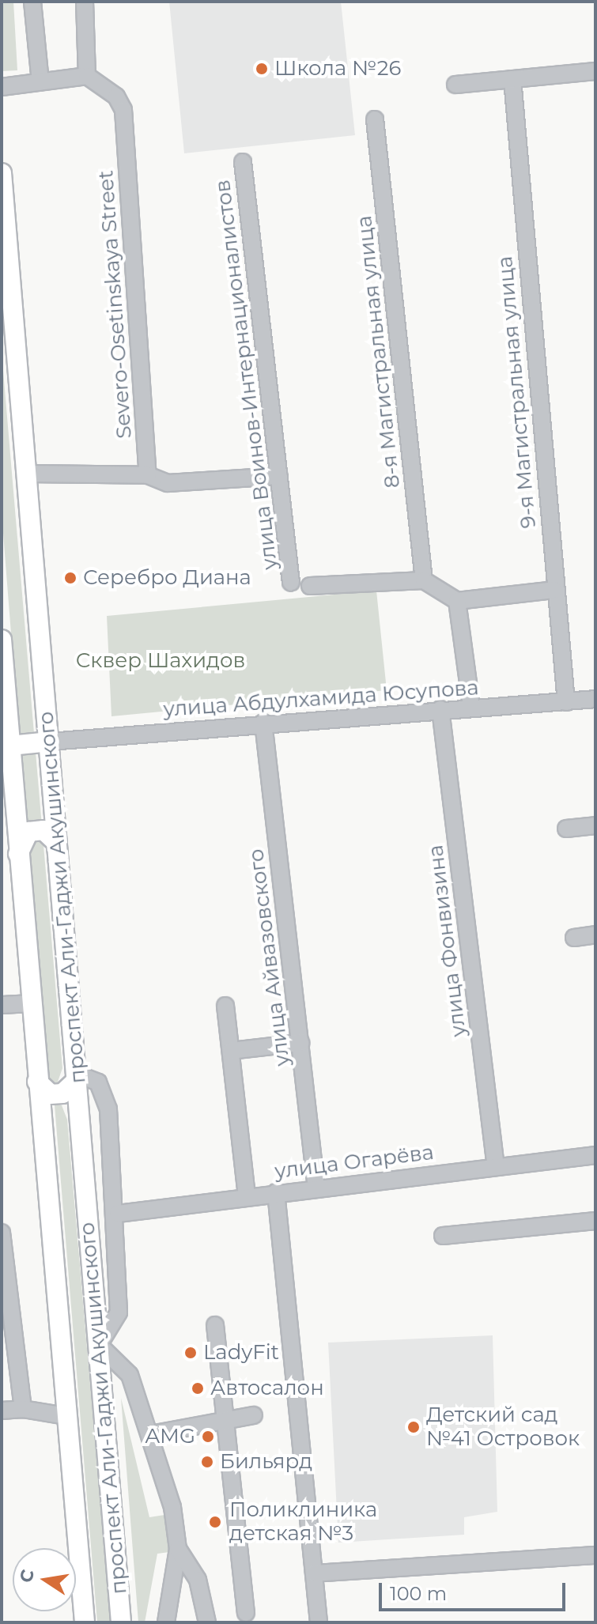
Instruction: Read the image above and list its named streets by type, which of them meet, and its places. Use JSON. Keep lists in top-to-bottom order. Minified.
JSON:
{"streets":{"main road":["проспект Али-Гаджи Акушинского"],"street":["Severo-Osetinskaya Street","8-я Магистральная улица","улица Воинов-Интернационалистов","9-я Магистральная улица","улица Абдулхамида Юсупова","улица Фонвизина","улица Айвазовского","улица Огарёва"]},"crossings":[["9-я Магистральная улица","улица Абдулхамида Юсупова"],["улица Абдулхамида Юсупова","проспект Али-Гаджи Акушинского"],["улица Абдулхамида Юсупова","улица Фонвизина"],["улица Абдулхамида Юсупова","улица Айвазовского"],["улица Фонвизина","улица Огарёва"],["улица Айвазовского","улица Огарёва"]],"parks":["Сквер Шахидов"],"places":["Школа №26","Серебро Диана","LadyFit","Автосалон","Детский сад №41 Островок","AMG","Бильярд","Поликлиника детская №3"],"scale_bar":"100 m","north":"left"}
